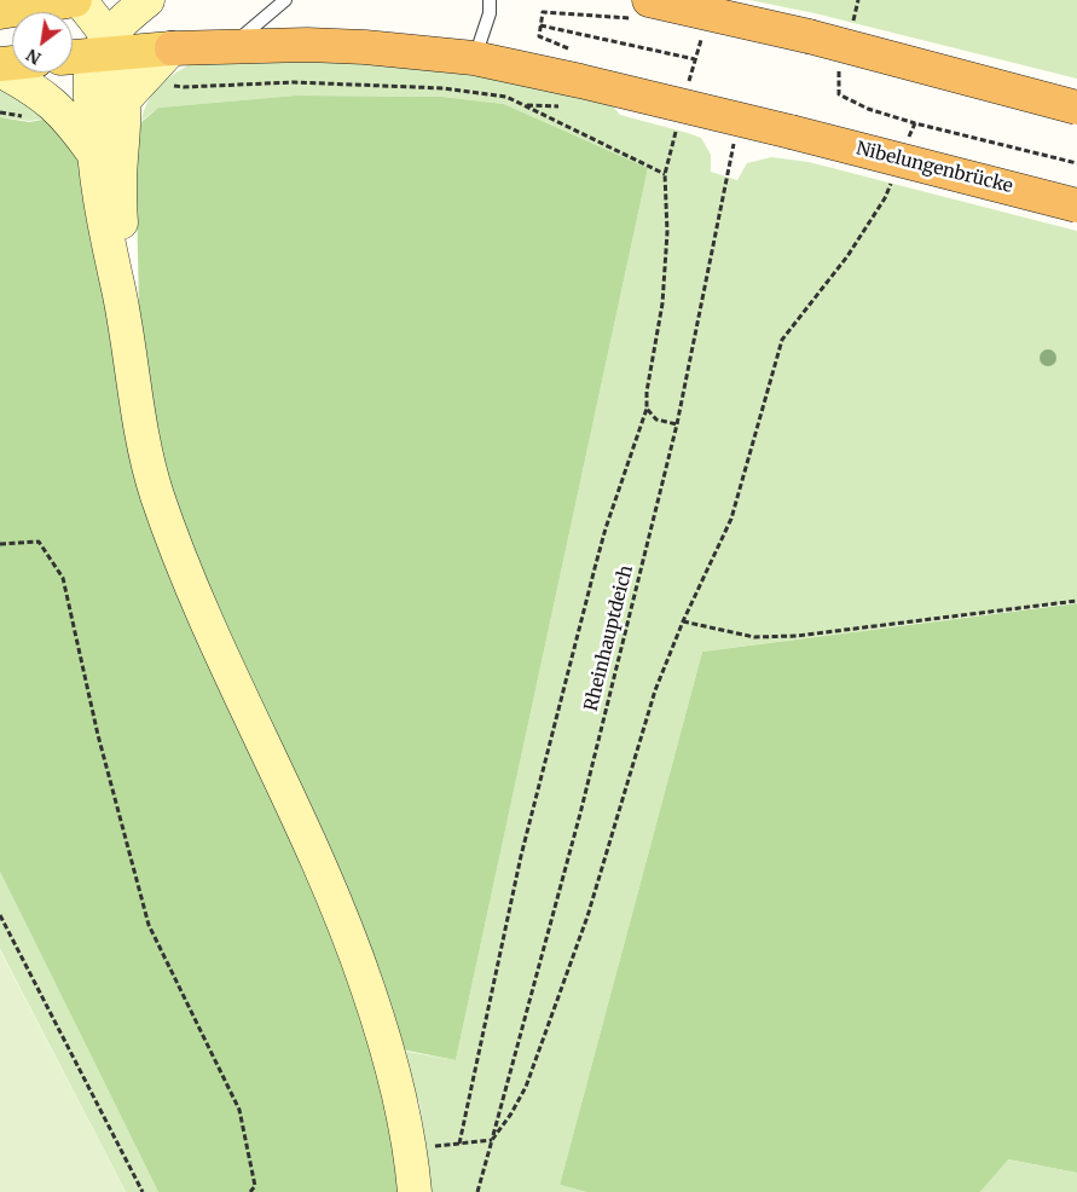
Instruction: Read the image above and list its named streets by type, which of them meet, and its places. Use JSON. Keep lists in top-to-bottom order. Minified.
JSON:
{"streets":{"highway":["Nibelungenbrücke"],"path":["Rheinhauptdeich"]},"north":"bottom left"}
